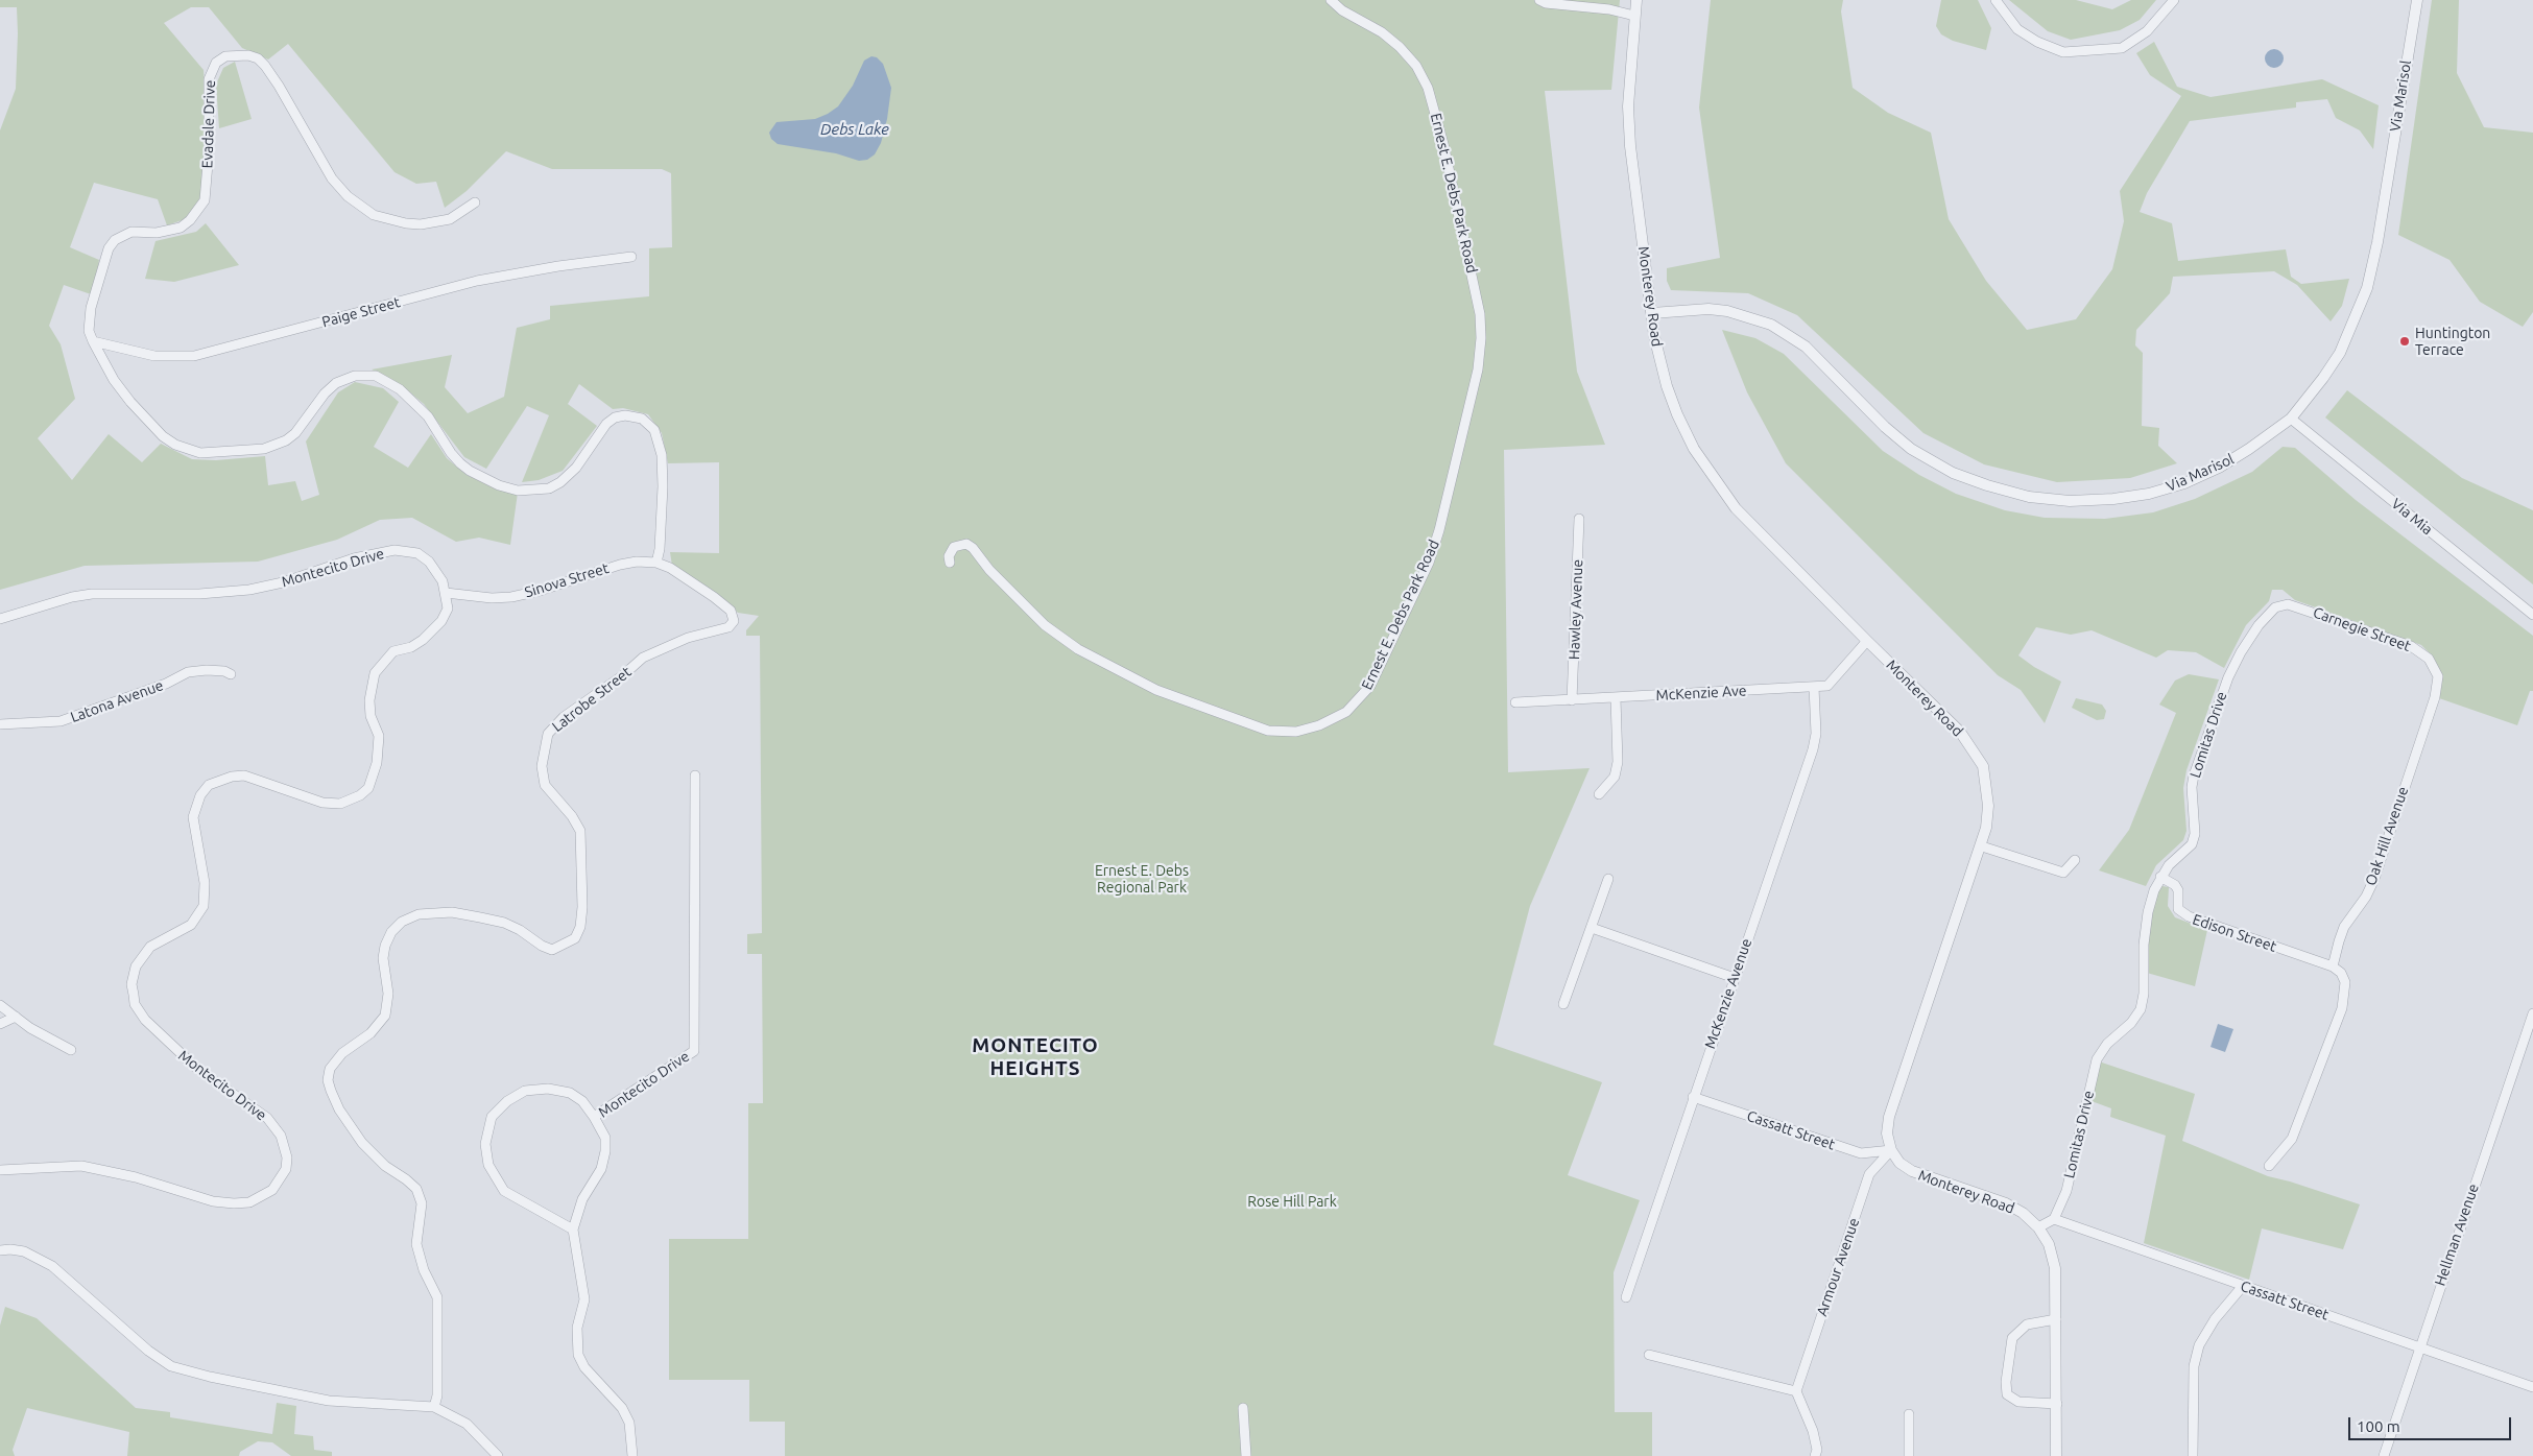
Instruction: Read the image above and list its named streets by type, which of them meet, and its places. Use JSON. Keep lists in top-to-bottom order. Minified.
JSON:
{"streets":{"street":["Via Marisol","Evadale Drive","Ernest E. Debs Park Road","Monterey Road","Paige Street","Via Mia","Montecito Drive","Sinova Street","Hawley Avenue","Carnegie Street","McKenzie Ave","Latrobe Street","Latona Avenue","Lomitas Drive","Oak Hill Avenue","Edison Street","McKenzie Avenue","Cassatt Street","Hellman Avenue","Armour Avenue"]},"crossings":[["Via Marisol","Monterey Road"],["Via Marisol","Via Mia"],["Evadale Drive","Paige Street"],["Monterey Road","McKenzie Ave"],["Monterey Road","Cassatt Street"],["Monterey Road","Armour Avenue"],["Montecito Drive","Sinova Street"],["Sinova Street","Latrobe Street"],["Hawley Avenue","McKenzie Ave"],["Carnegie Street","Lomitas Drive"],["Carnegie Street","Oak Hill Avenue"],["McKenzie Ave","McKenzie Avenue"],["Lomitas Drive","Edison Street"],["Lomitas Drive","Cassatt Street"],["Oak Hill Avenue","Edison Street"],["McKenzie Avenue","Cassatt Street"],["Cassatt Street","Hellman Avenue"],["Cassatt Street","Armour Avenue"]],"districts":["MONTECITO HEIGHTS"],"water":["Debs Lake"],"parks":["Ernest E. Debs Regional Park","Rose Hill Park"],"places":["Huntington Terrace"],"scale_bar":"100 m"}
